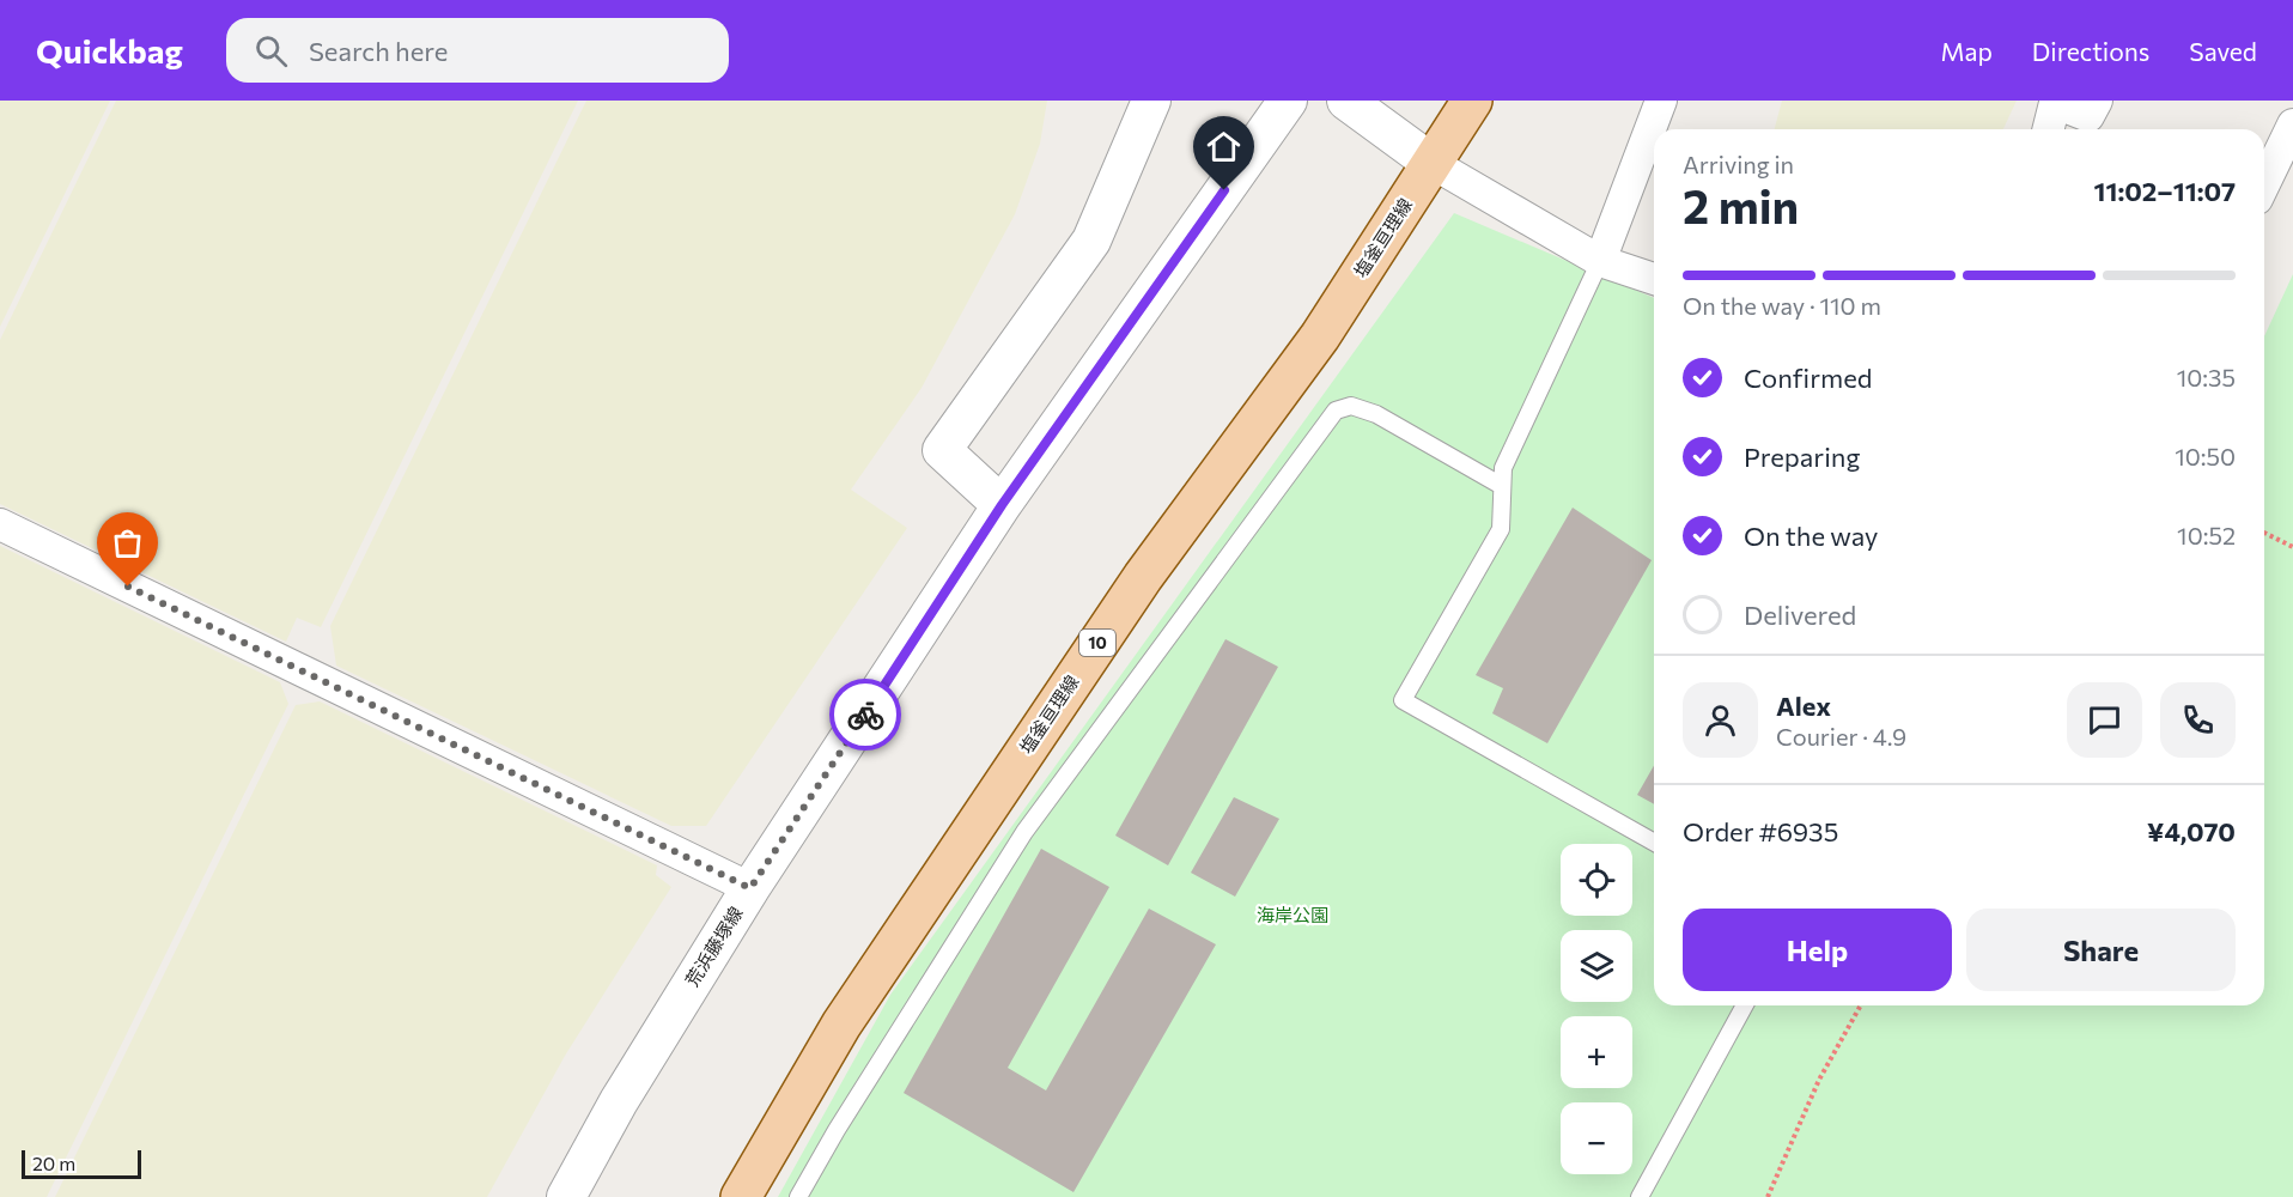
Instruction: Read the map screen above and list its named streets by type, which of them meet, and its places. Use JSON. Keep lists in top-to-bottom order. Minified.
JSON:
{"streets":{"main road":["塩釜亘理線","10"],"street":["荒浜藤塚線"]},"parks":["海岸公園"],"scale_bar":"20 m","page":{"header":"Quickbag","search":"Search here","nav":["Map","Directions","Saved"],"heading":["2 min","Arriving in","11:02–11:07"],"panel":["Alex","Courier · 4.9","Order #6935","¥4,070"],"bar":"On the way · 110 m","list":[["Confirmed","10:35"],["Preparing","10:50"],["On the way","10:52"],"Delivered"],"map_buttons":["+","−"],"buttons":["Help","Share"],"scale":"20 m"}}
